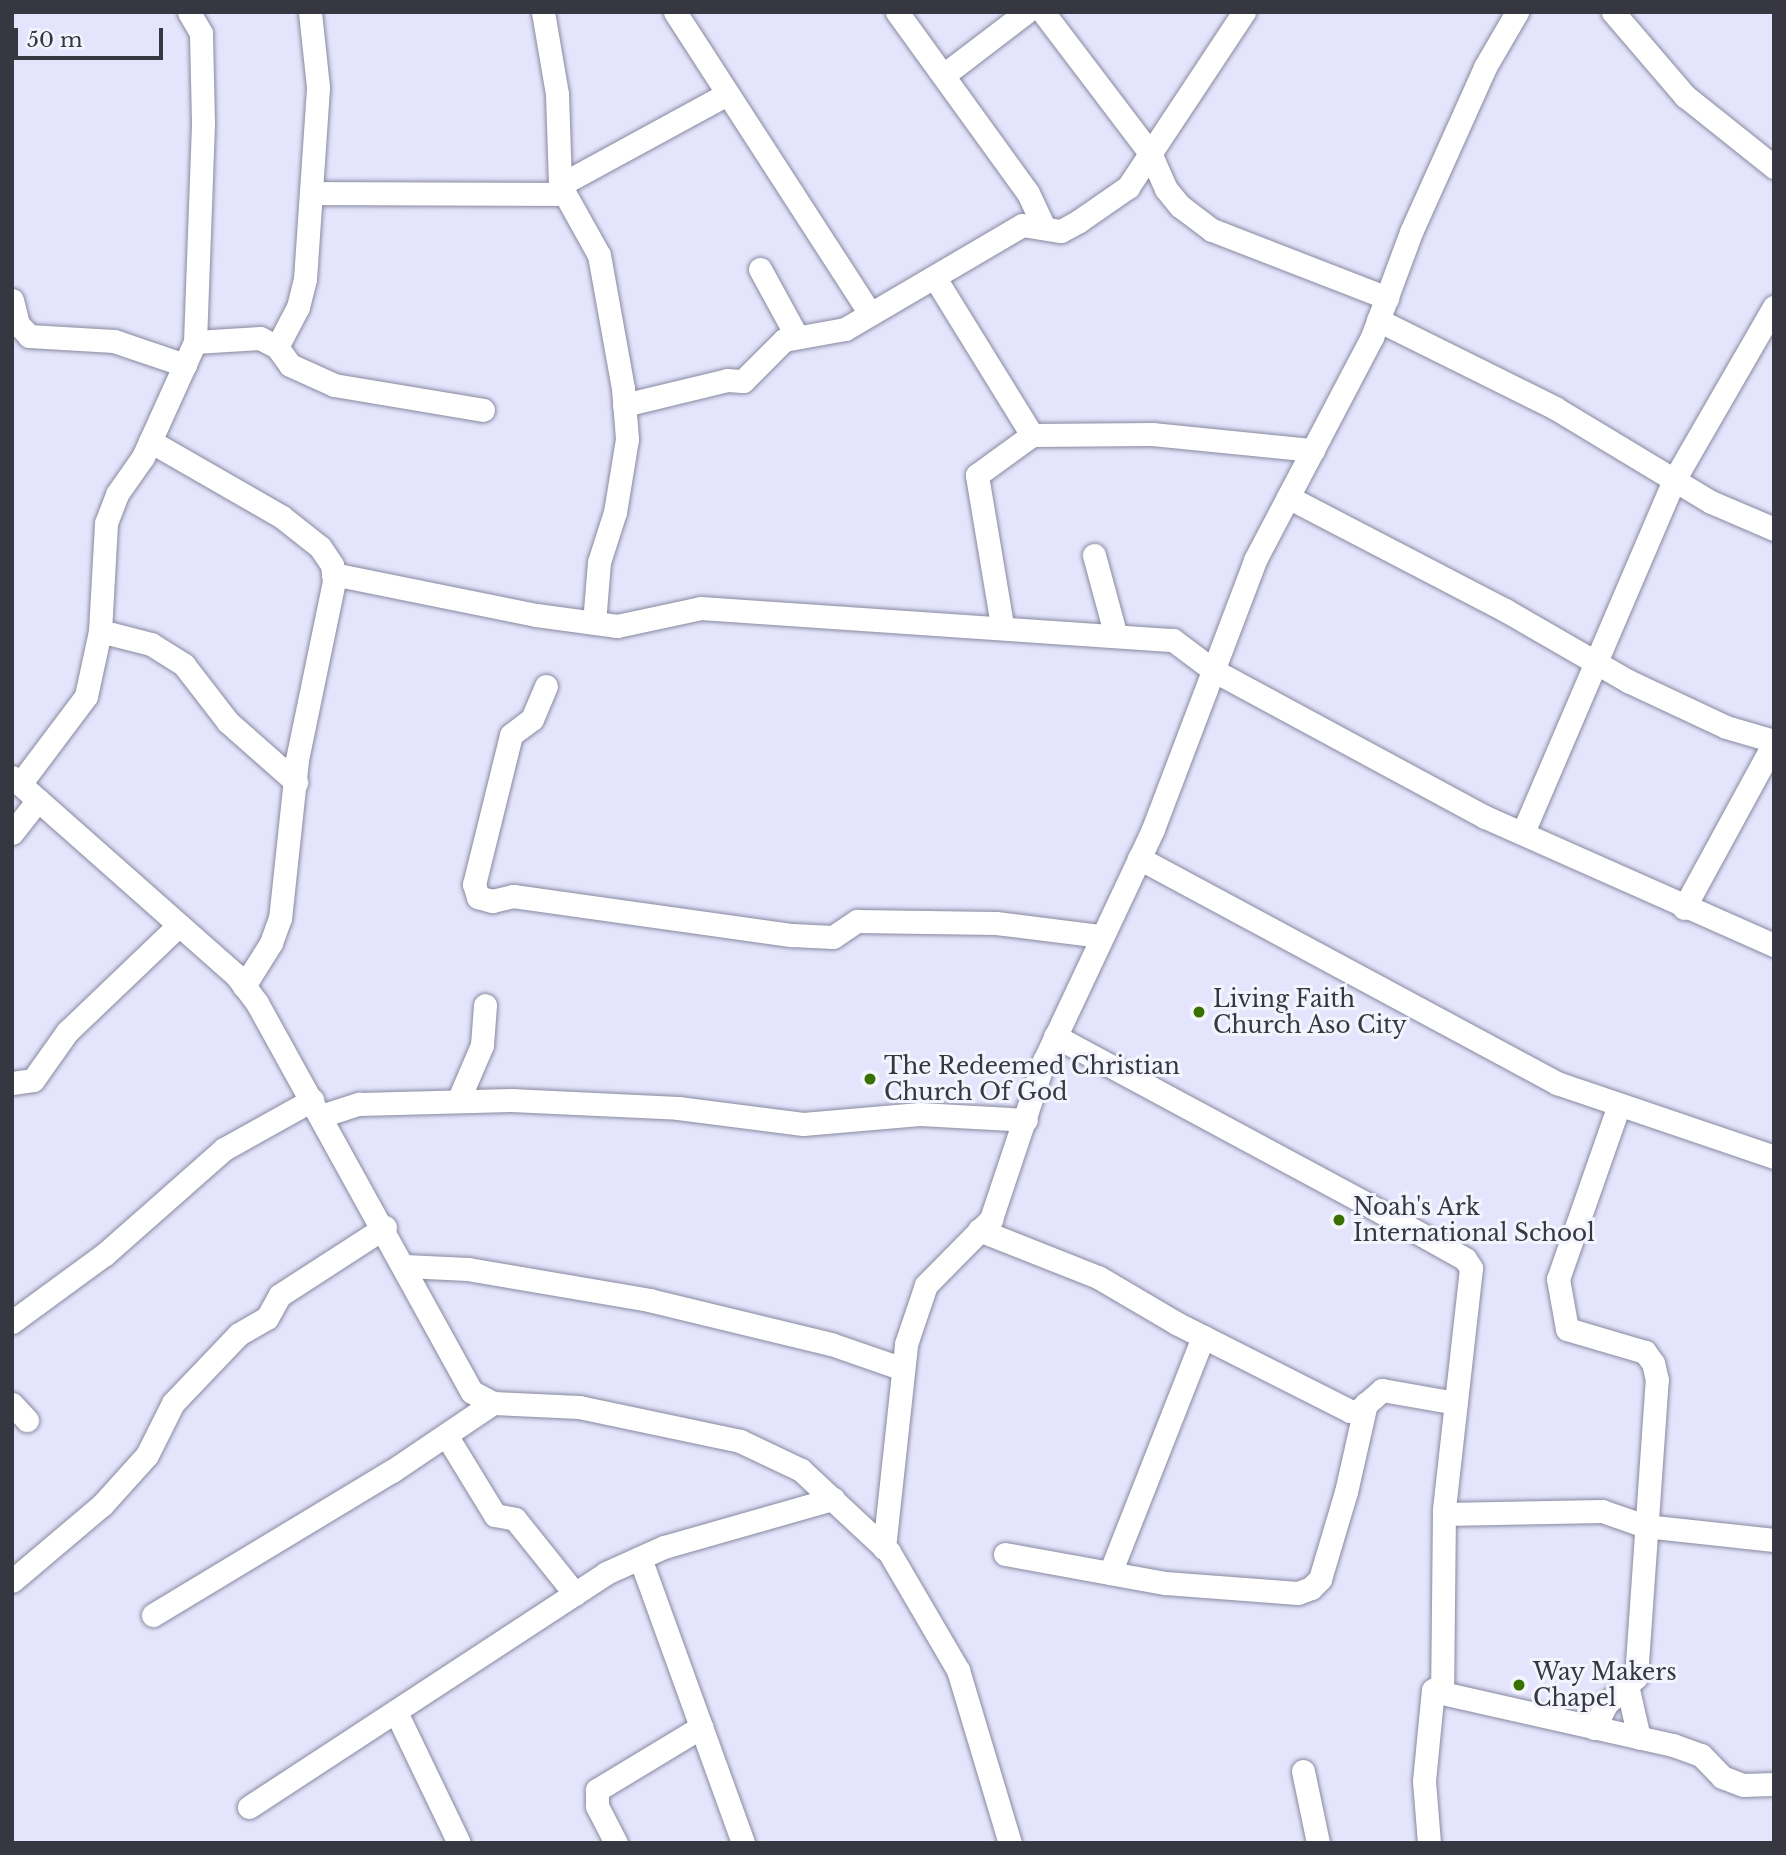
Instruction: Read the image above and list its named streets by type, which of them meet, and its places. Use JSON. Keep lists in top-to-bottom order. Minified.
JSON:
{"places":["Living Faith Church Aso City","The Redeemed Christian Church Of God","Noah's Ark International School","Way Makers Chapel"],"scale_bar":"50 m"}
